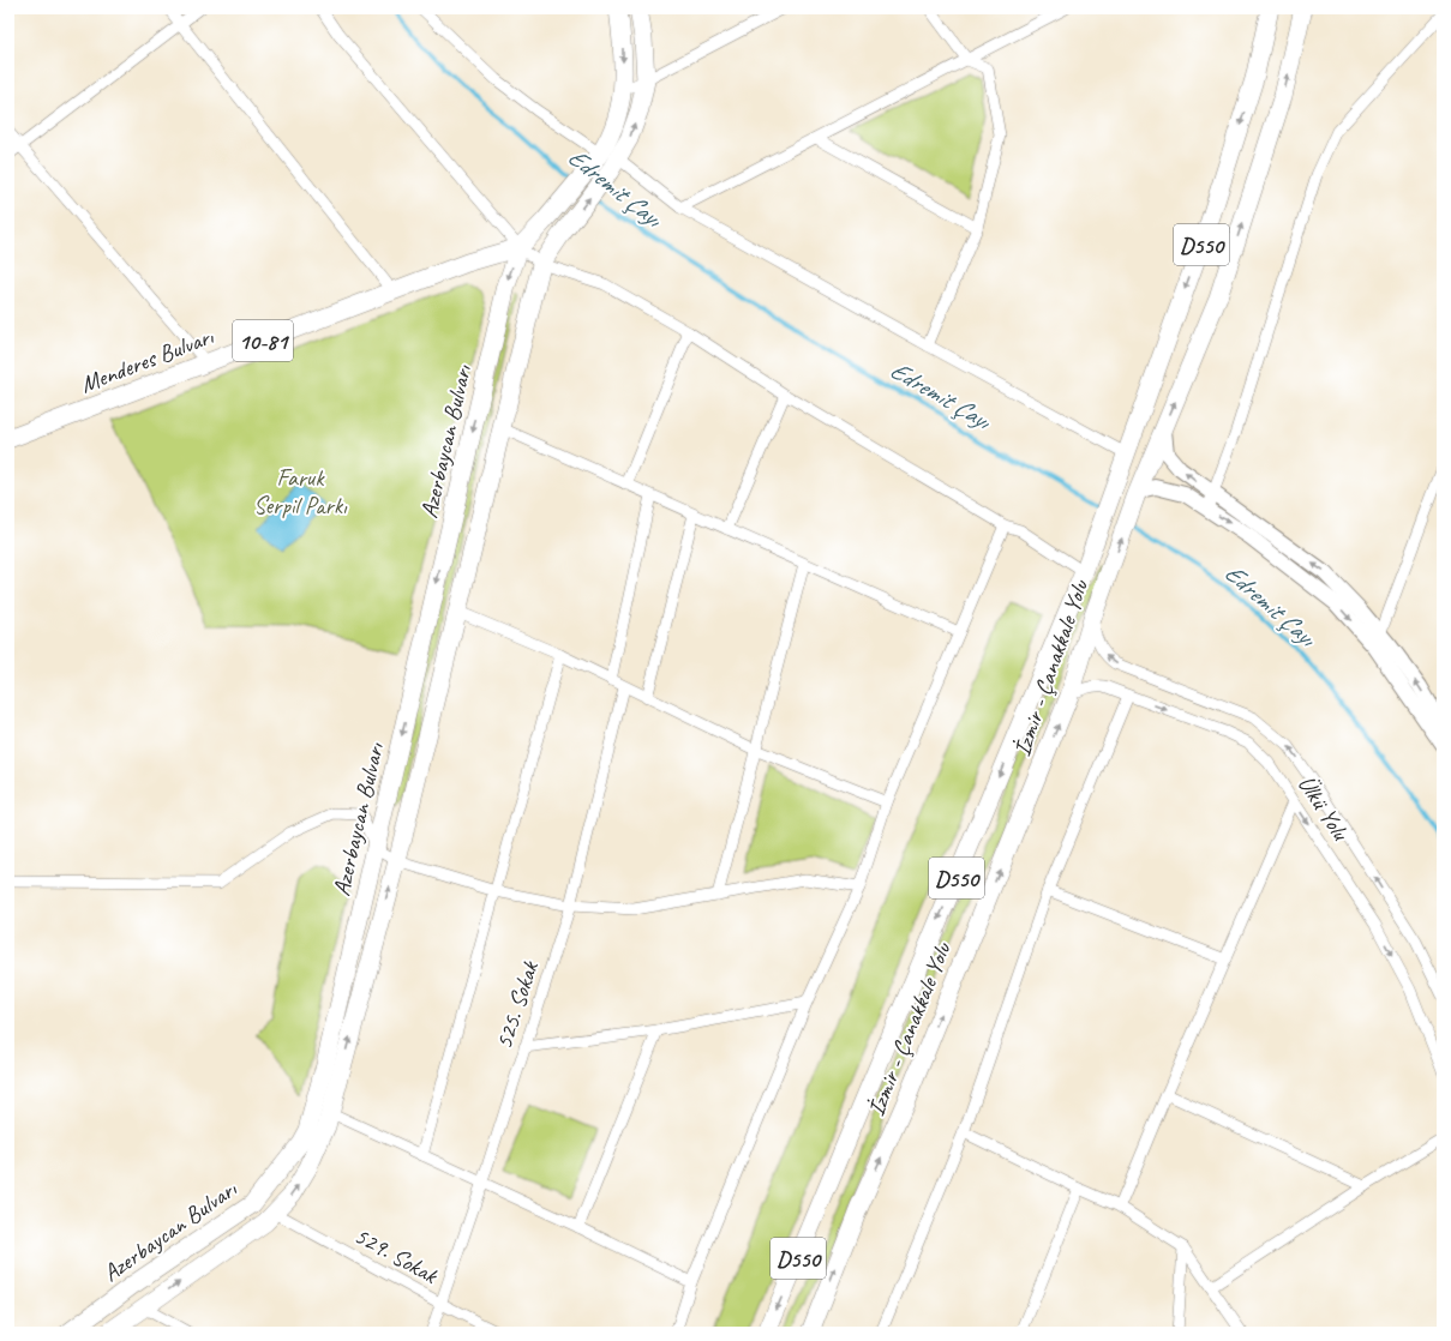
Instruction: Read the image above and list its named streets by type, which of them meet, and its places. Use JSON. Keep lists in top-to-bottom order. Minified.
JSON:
{"streets":{"main road":["D550","10-81","Menderes Bulvarı","Azerbaycan Bulvarı","İzmir - Çanakkale Yolu"],"street":["Ülkü Yolu","525. Sokak","529. Sokak"]},"crossings":[["Menderes Bulvarı","Azerbaycan Bulvarı"],["Azerbaycan Bulvarı","529. Sokak"],["İzmir - Çanakkale Yolu","Ülkü Yolu"],["525. Sokak","529. Sokak"]],"water":["Edremit Çayı"],"parks":["Faruk Serpil Parkı"]}
